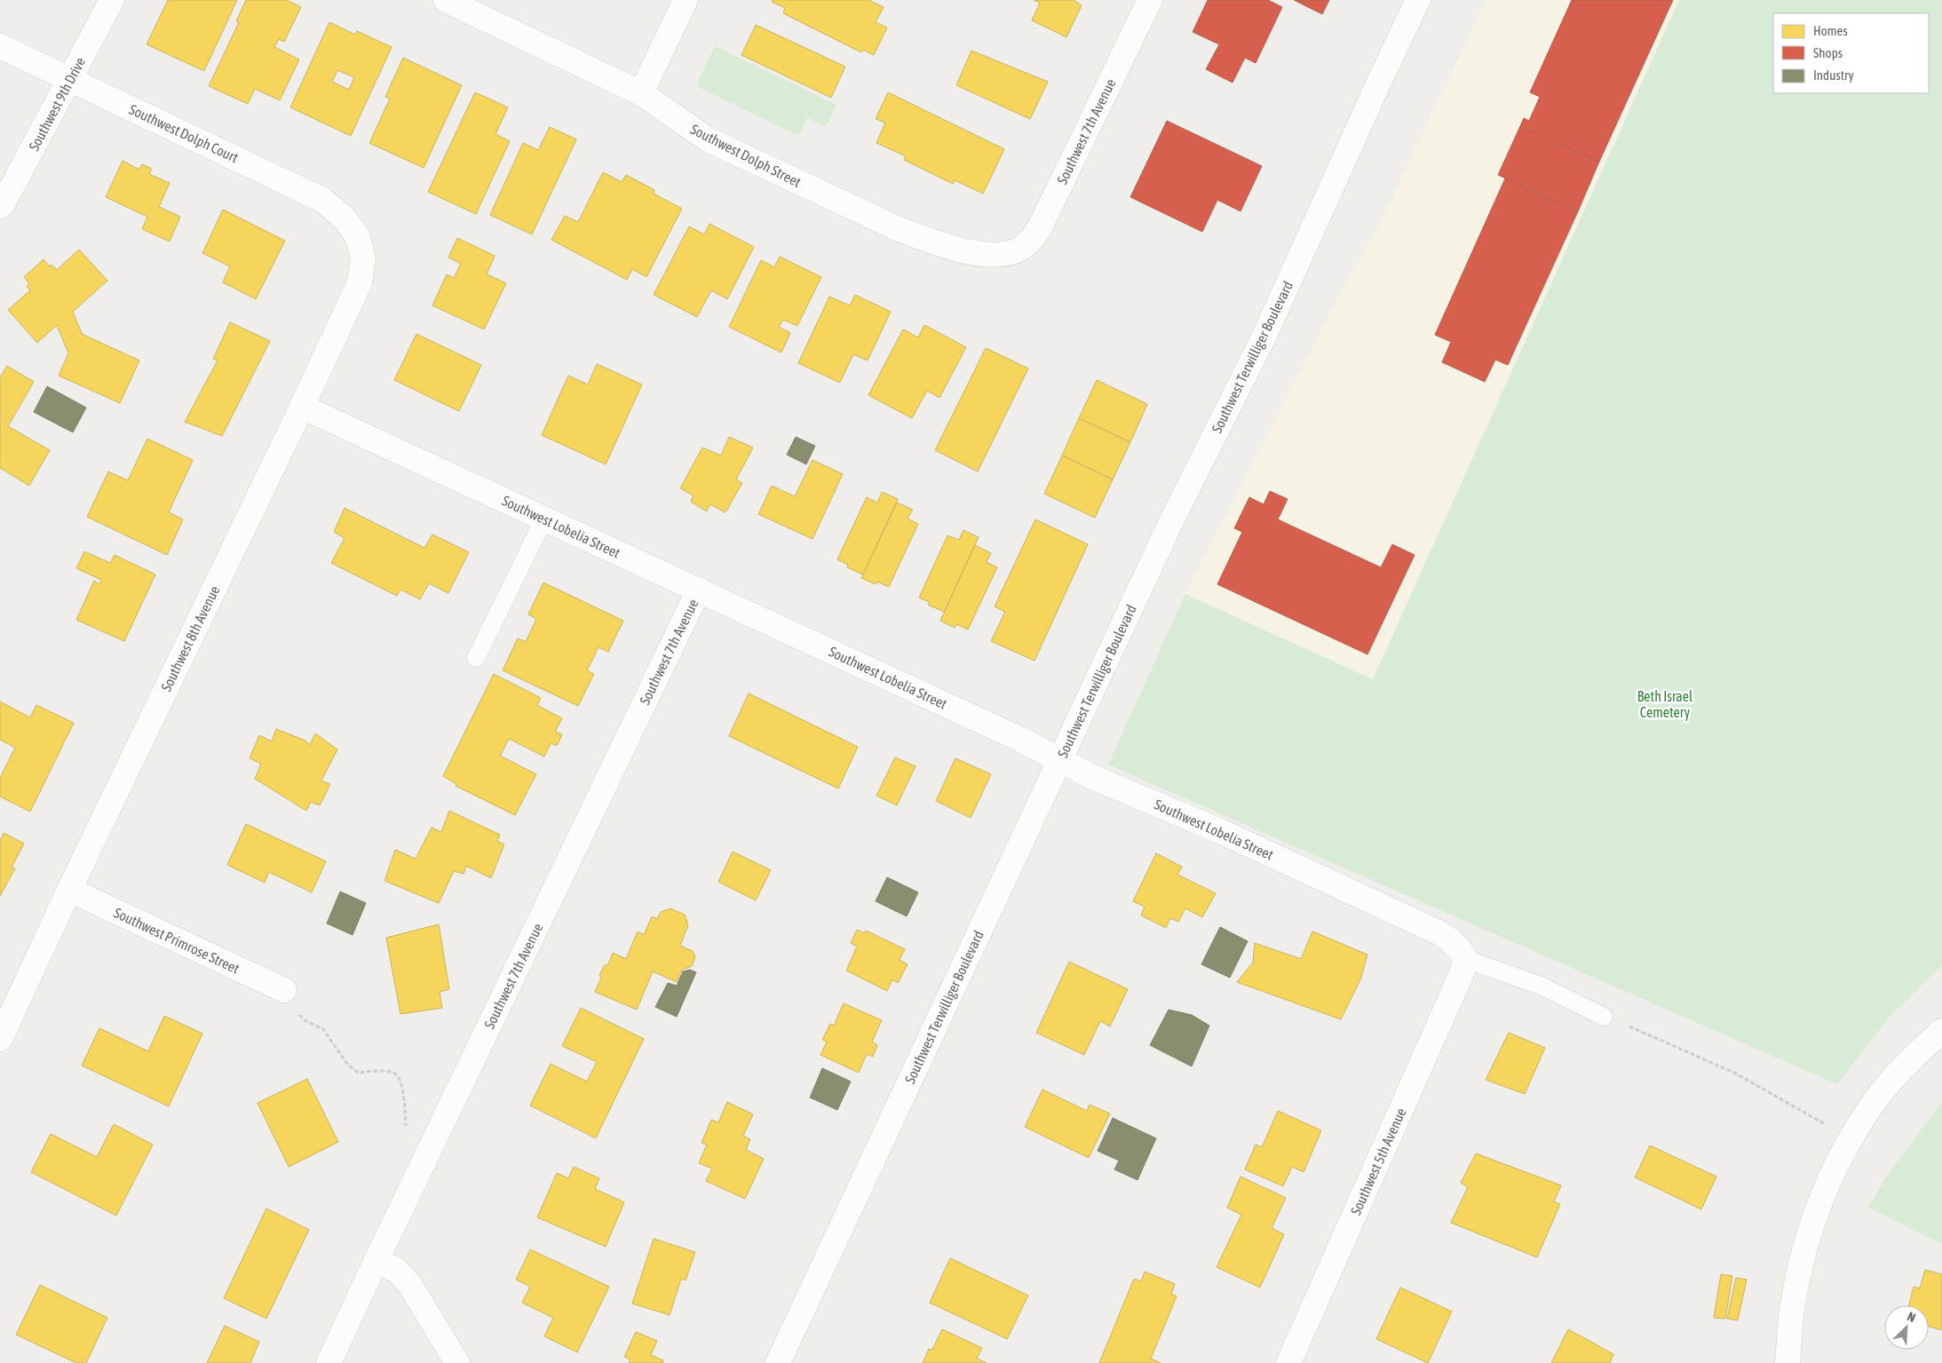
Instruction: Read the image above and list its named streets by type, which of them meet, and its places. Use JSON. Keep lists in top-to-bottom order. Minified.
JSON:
{"streets":{"street":["Southwest 9th Drive","Southwest 7th Avenue","Southwest Dolph Court","Southwest Dolph Street","Southwest Terwilliger Boulevard","Southwest Lobelia Street","Southwest 8th Avenue","Southwest Primrose Street","Southwest 5th Avenue"]},"crossings":[["Southwest 9th Drive","Southwest Dolph Court"],["Southwest 7th Avenue","Southwest Dolph Street"],["Southwest 7th Avenue","Southwest Lobelia Street"],["Southwest Dolph Court","Southwest 8th Avenue"],["Southwest Terwilliger Boulevard","Southwest Lobelia Street"],["Southwest Lobelia Street","Southwest 8th Avenue"],["Southwest Lobelia Street","Southwest 5th Avenue"],["Southwest 8th Avenue","Southwest Primrose Street"]],"parks":["Beth Israel Cemetery"],"legend":["Homes","Shops","Industry"],"north":"top right"}
